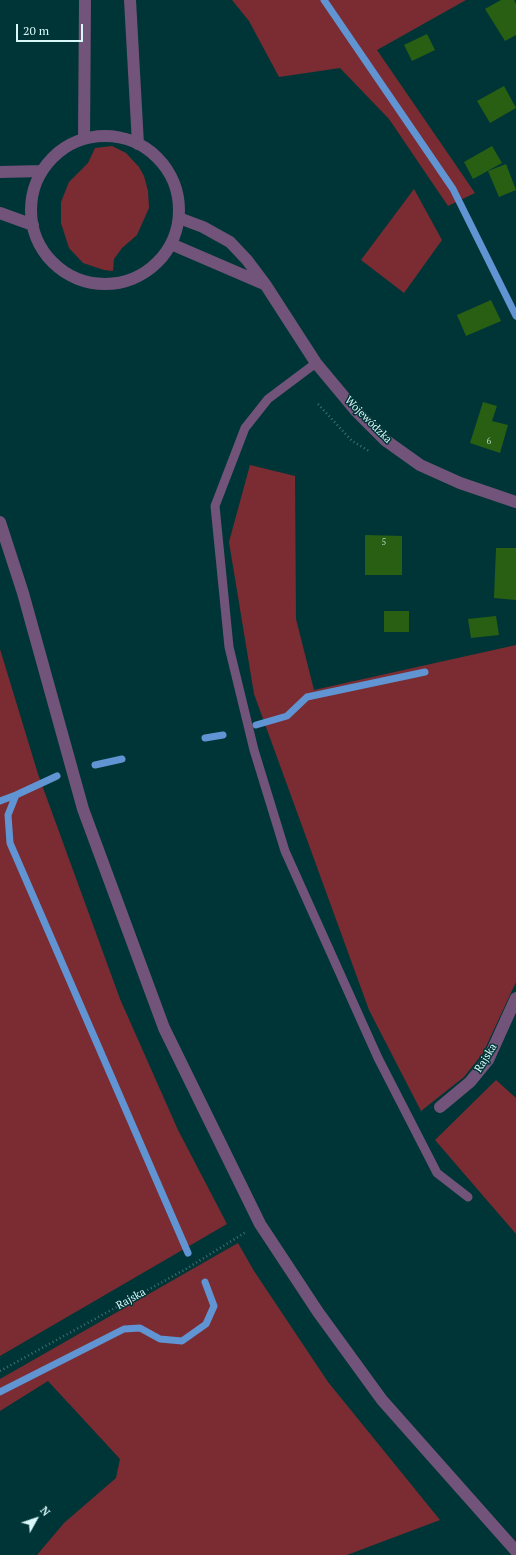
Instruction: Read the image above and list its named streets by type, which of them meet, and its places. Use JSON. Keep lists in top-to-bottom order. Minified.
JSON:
{"streets":{"street":["Wojewódzka","Rajska"]},"house_numbers":["6","5"],"scale_bar":"20 m","north":"top right"}
